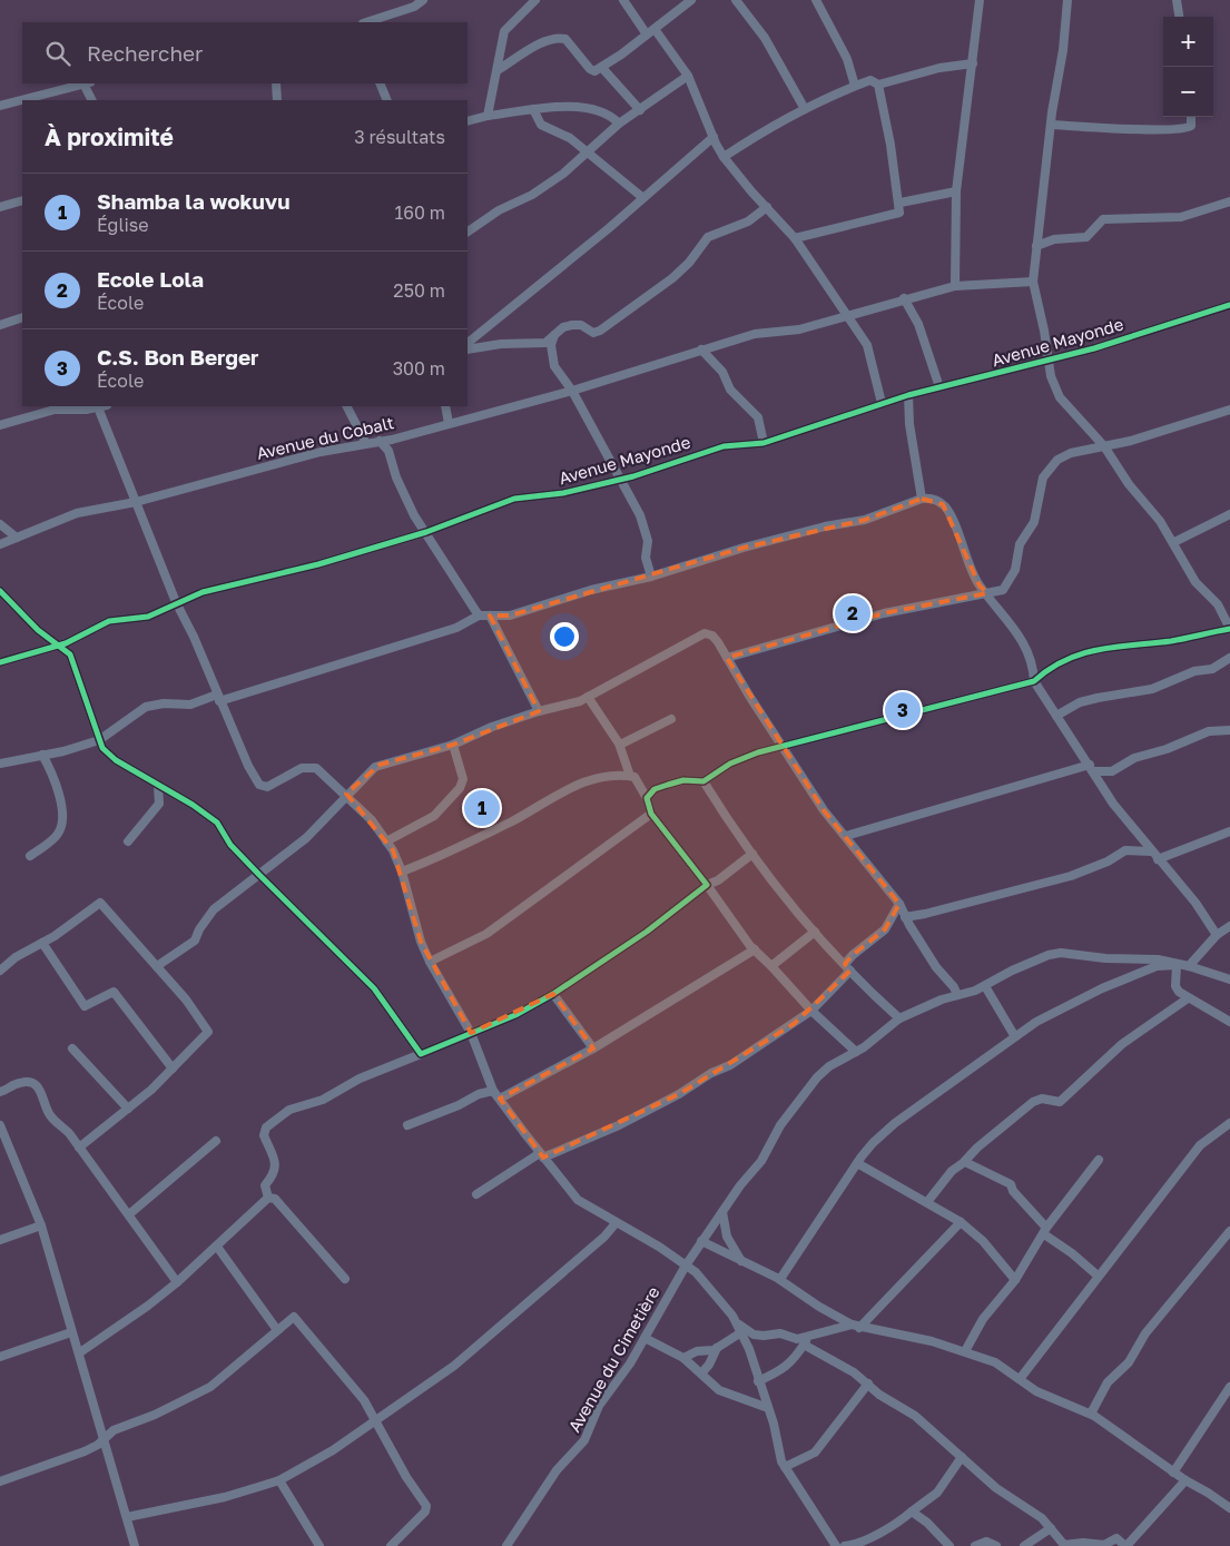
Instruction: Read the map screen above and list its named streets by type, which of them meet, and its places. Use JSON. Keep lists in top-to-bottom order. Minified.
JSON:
{"streets":{"street":["Avenue Mayonde","Avenue du Cobalt","Avenue du Cimetière"]},"page":{"map_buttons":["+","−"],"search":"Rechercher","heading":["À proximité","3 résultats"],"list":[{"mark":"1","name":"Shamba la wokuvu","note":"Église","value":"160 m"},{"mark":"2","name":"Ecole Lola","note":"École","value":"250 m"},{"mark":"3","name":"C.S. Bon Berger","note":"École","value":"300 m"}],"pins":["2","3","1"]}}
